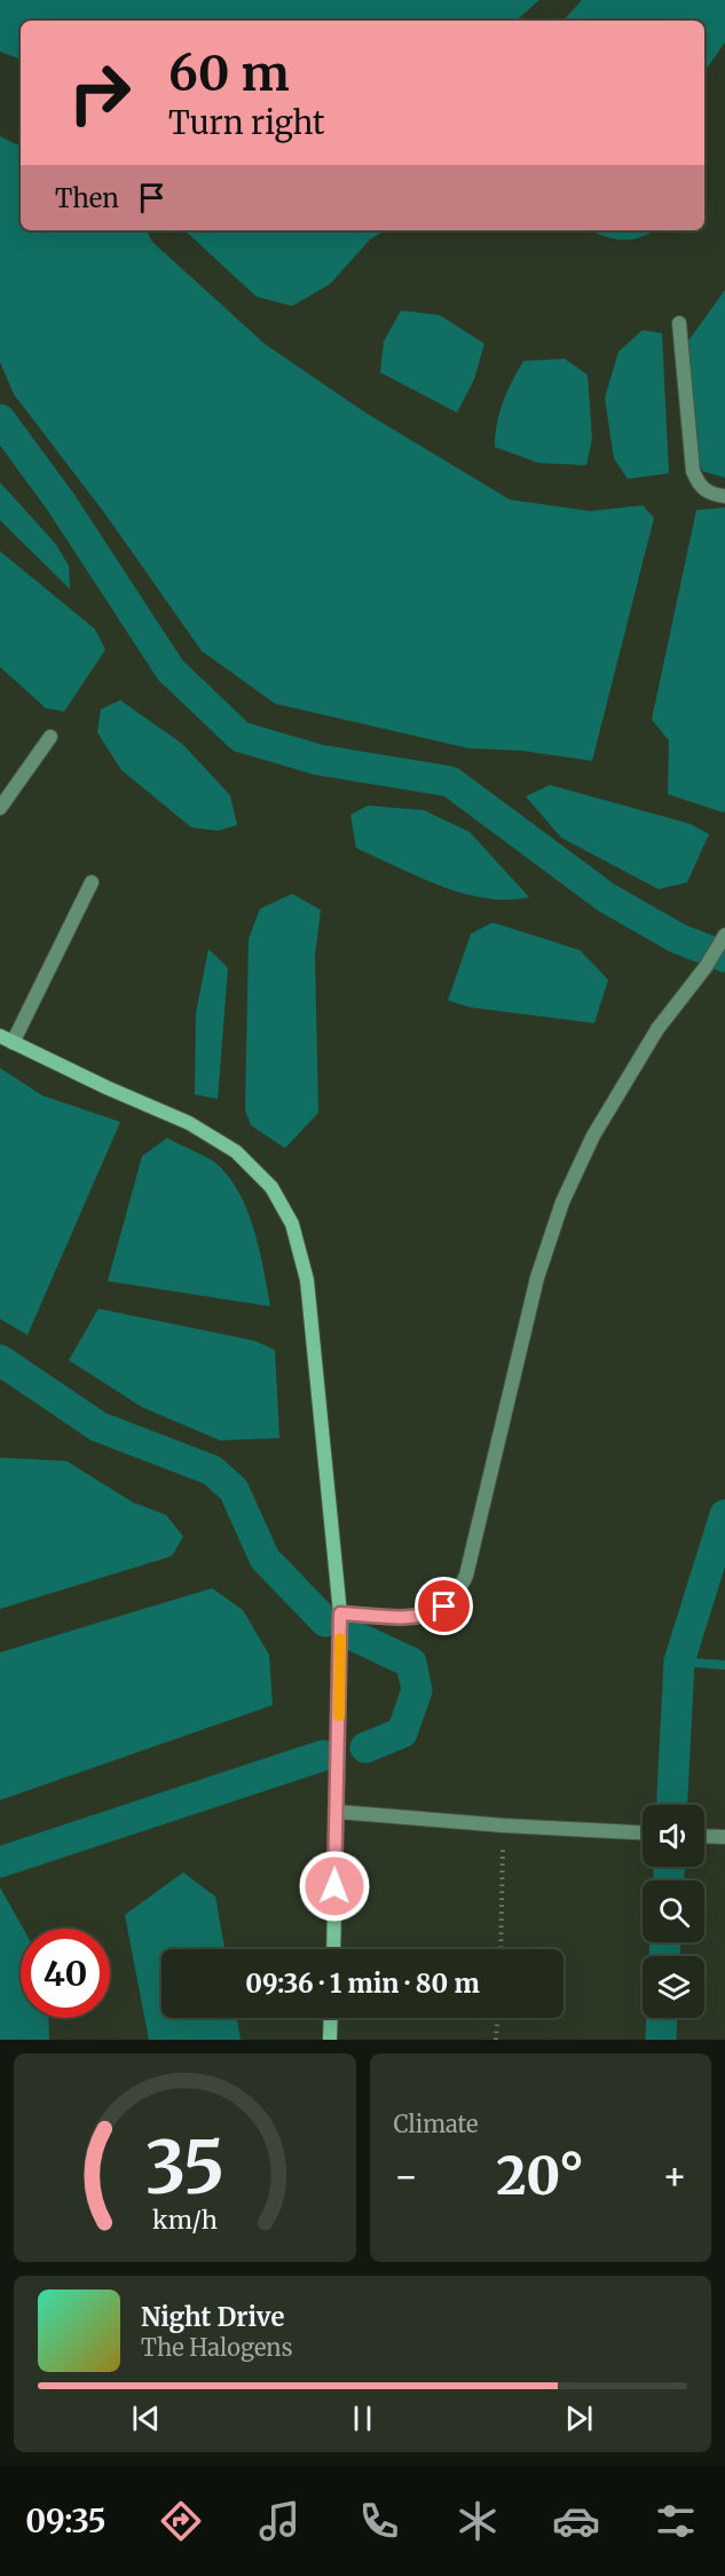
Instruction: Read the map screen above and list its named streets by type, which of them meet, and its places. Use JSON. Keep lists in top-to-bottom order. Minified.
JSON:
{"page":{"turn":["60 m","Turn right"],"then":"Then","limit":"40","trip":"09:36 · 1 min · 80 m","tile":"Climate","heat":["−","20°","+"],"song":["Night Drive","The Halogens"],"tabs":"09:35","gauge":["35","km/h"]}}
